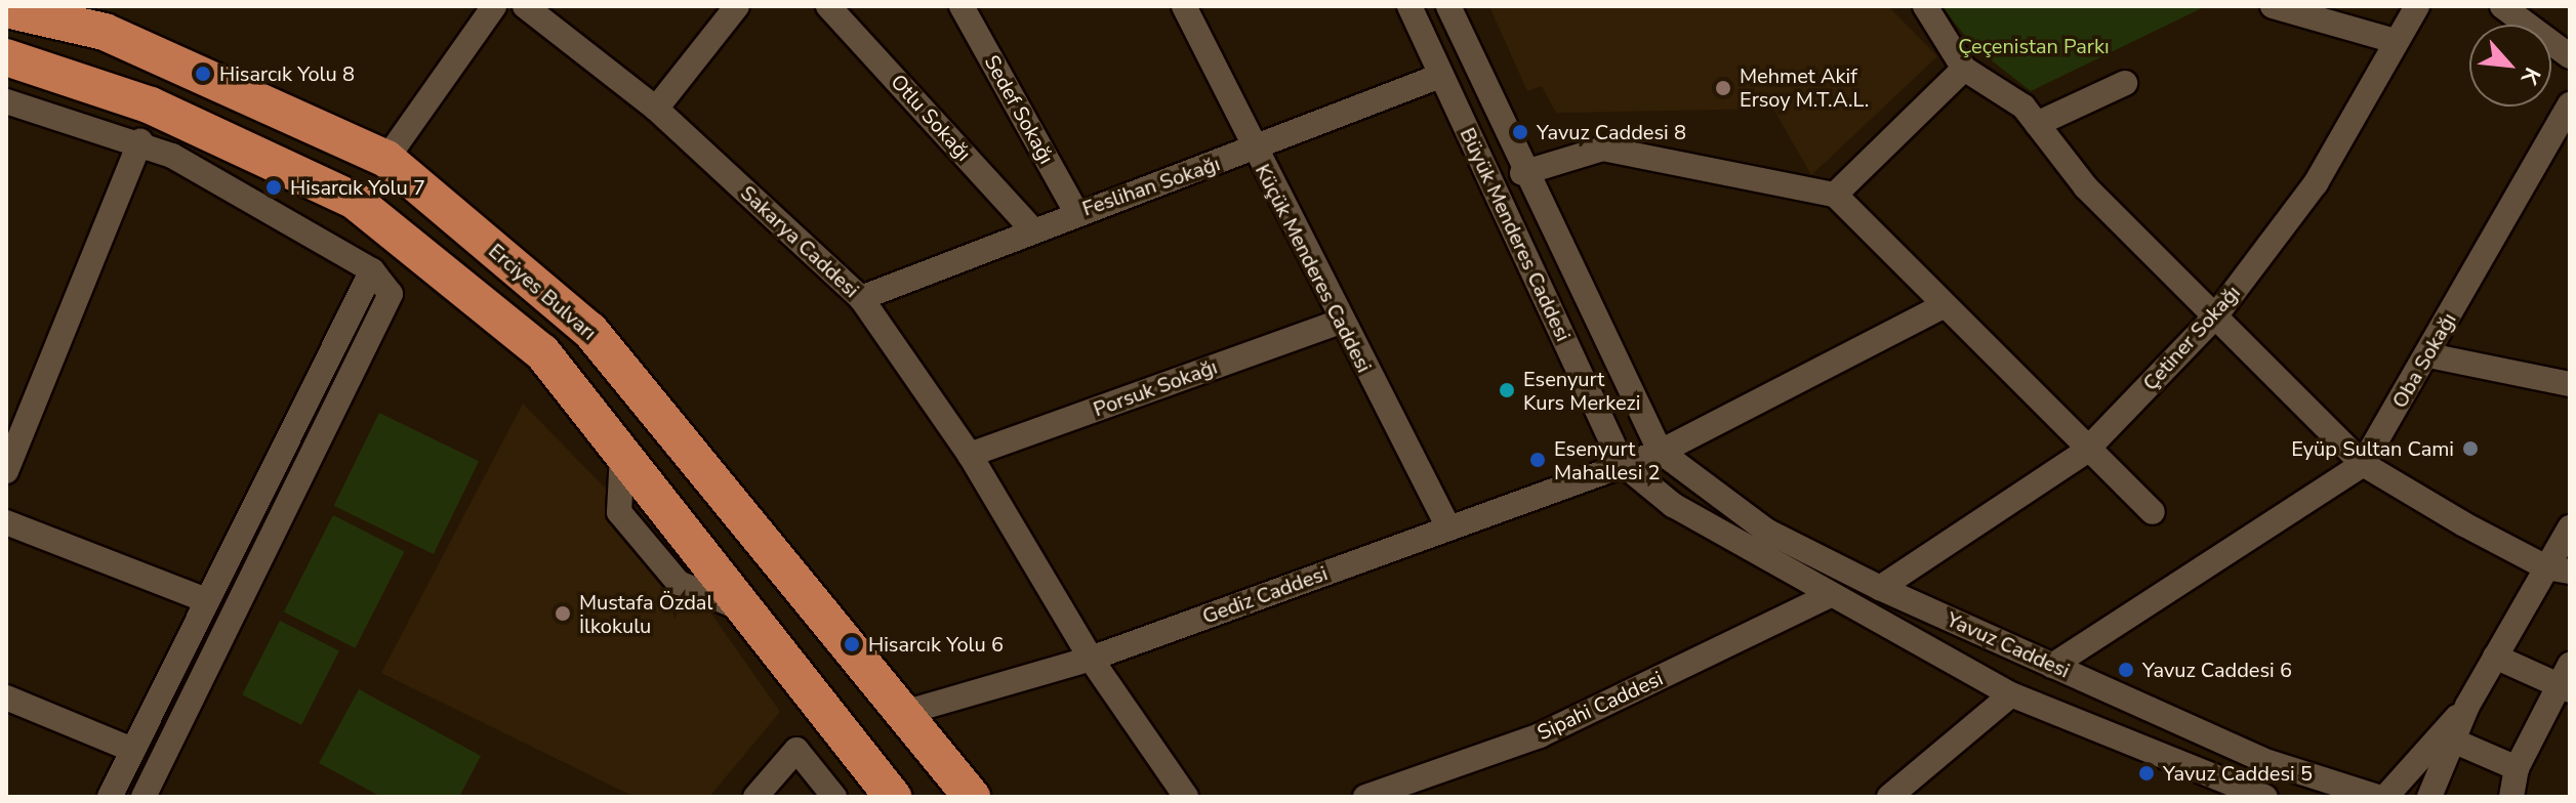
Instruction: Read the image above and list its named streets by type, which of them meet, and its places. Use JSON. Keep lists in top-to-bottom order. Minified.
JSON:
{"streets":{"highway":["Erciyes Bulvarı"],"street":["Sedef Sokağı","Otlu Sokağı","Feslihan Sokağı","Büyük Menderes Caddesi","Sakarya Caddesi","Küçük Menderes Caddesi","Çetiner Sokağı","Oba Sokağı","Porsuk Sokağı","Gediz Caddesi","Yavuz Caddesi","Sipahi Caddesi"]},"crossings":[["Sedef Sokağı","Feslihan Sokağı"],["Otlu Sokağı","Feslihan Sokağı"],["Feslihan Sokağı","Büyük Menderes Caddesi"],["Feslihan Sokağı","Sakarya Caddesi"],["Feslihan Sokağı","Küçük Menderes Caddesi"],["Büyük Menderes Caddesi","Gediz Caddesi"],["Büyük Menderes Caddesi","Yavuz Caddesi"],["Sakarya Caddesi","Porsuk Sokağı"],["Sakarya Caddesi","Gediz Caddesi"],["Küçük Menderes Caddesi","Porsuk Sokağı"],["Küçük Menderes Caddesi","Gediz Caddesi"],["Erciyes Bulvarı","Gediz Caddesi"],["Çetiner Sokağı","Yavuz Caddesi"],["Oba Sokağı","Yavuz Caddesi"],["Gediz Caddesi","Yavuz Caddesi"],["Yavuz Caddesi","Sipahi Caddesi"]],"parks":["Çeçenistan Parkı"],"places":["Hisarcık Yolu 8","Mehmet Akif Ersoy M.T.A.L.","Yavuz Caddesi 8","Hisarcık Yolu 7","Esenyurt Kurs Merkezi","Eyüp Sultan Cami","Esenyurt Mahallesi 2","Mustafa Özdal İlkokulu","Hisarcık Yolu 6","Yavuz Caddesi 6","Yavuz Caddesi 5"],"north":"bottom right"}
